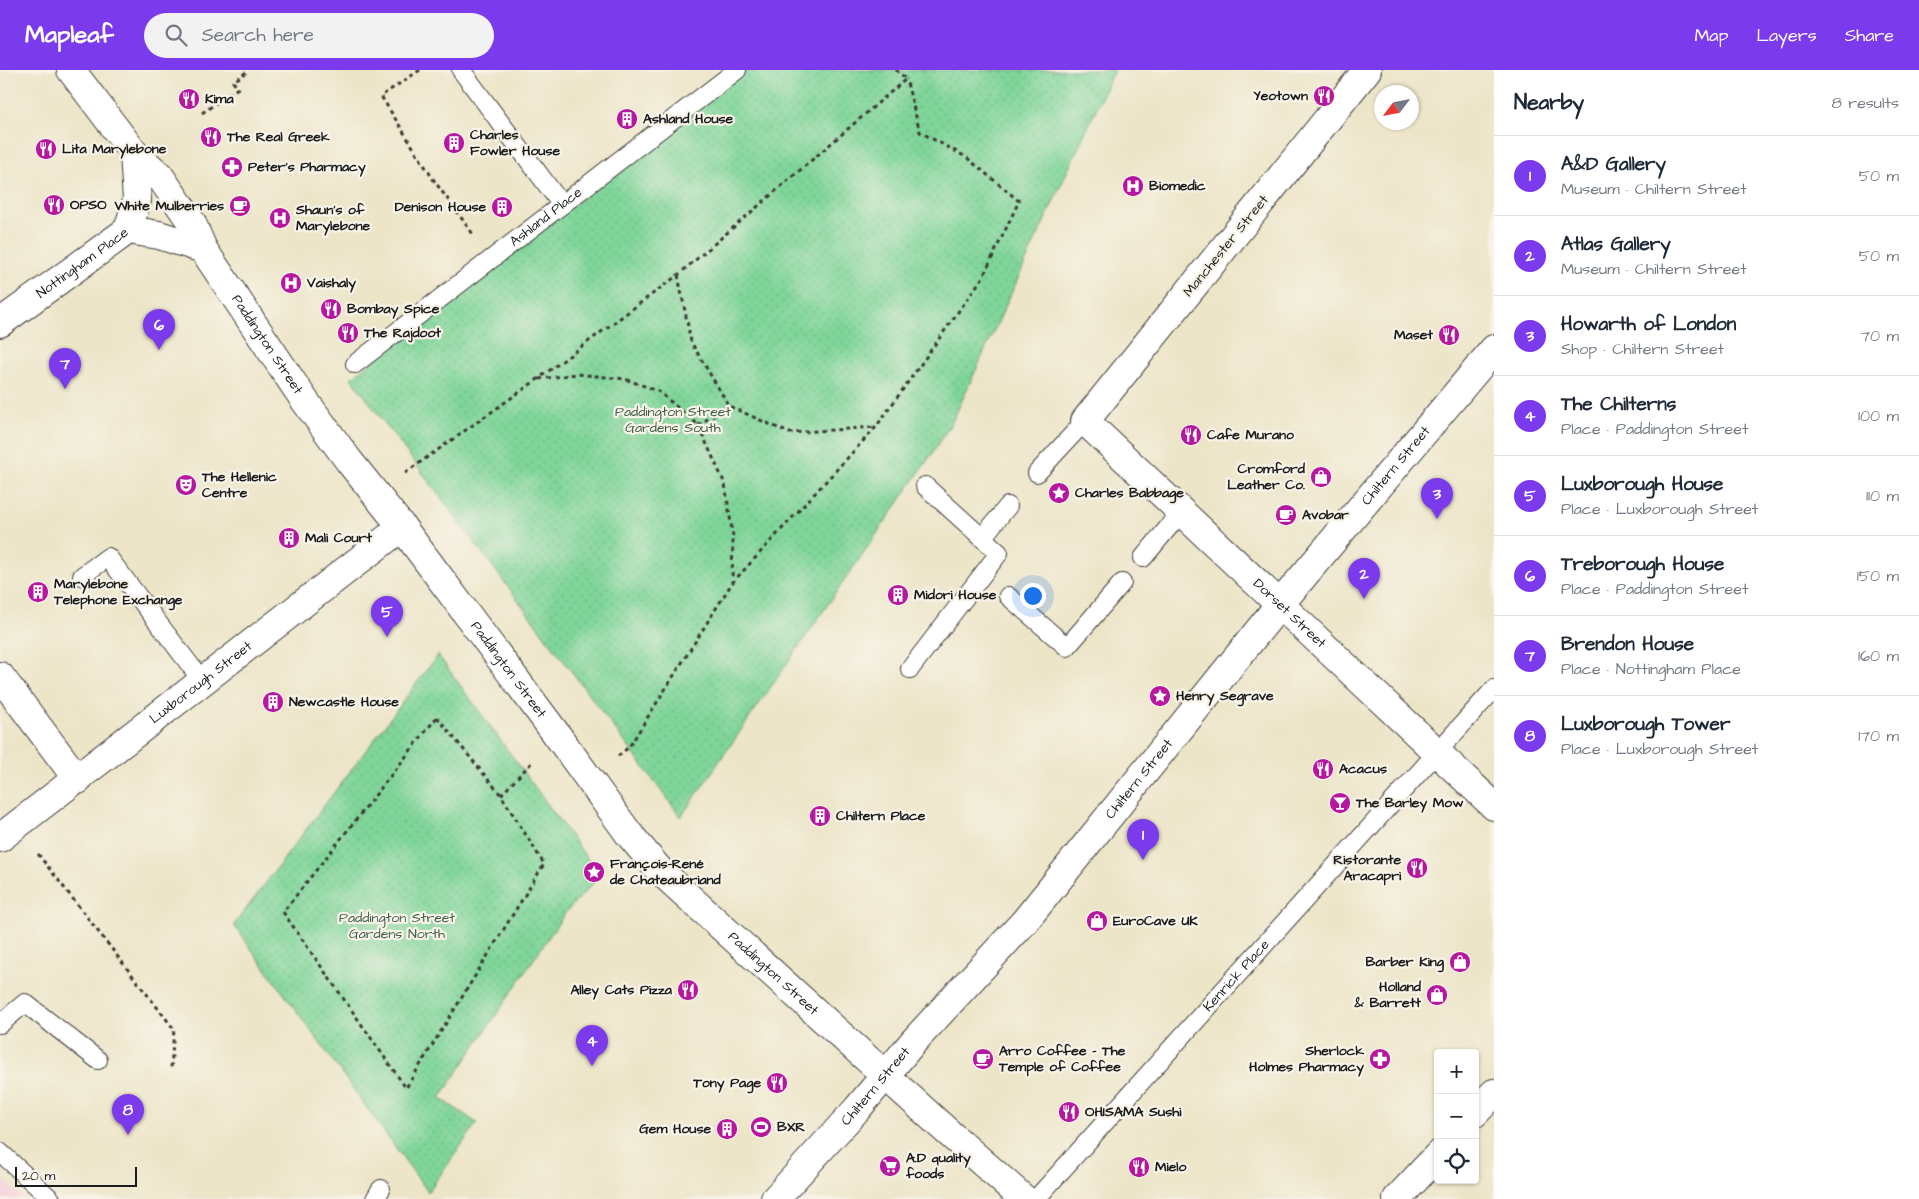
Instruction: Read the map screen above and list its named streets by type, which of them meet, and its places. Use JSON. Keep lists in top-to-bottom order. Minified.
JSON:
{"streets":{"street":["Manchester Street","Nottingham Place","Paddington Street","Chiltern Street","Dorset Street","Luxborough Street"],"lane":["Ashland Place","Kenrick Place"]},"crossings":[["Manchester Street","Dorset Street"],["Nottingham Place","Paddington Street"],["Paddington Street","Chiltern Street"],["Paddington Street","Luxborough Street"],["Chiltern Street","Dorset Street"],["Dorset Street","Kenrick Place"]],"parks":["Paddington Street Gardens South","Paddington Street Gardens North"],"places":{"restaurant":["Yeotown","Kima","The Real Greek","Lita Marylebone","OPSO","Bombay Spice","The Rajdoot","Maset","Cafe Murano","Acacus","Ristorante Aracapri","Alley Cats Pizza","Tony Page","OHISAMA Sushi","Mielo"],"building":["Ashland House","Charles Fowler House","Denison House","Mali Court","Marylebone Telephone Exchange","Midori House","Newcastle House","Chiltern Place","Gem House"],"pharmacy":["Peter's Pharmacy","Sherlock Holmes Pharmacy"],"hospital":["Biomedic","Shaun's of Marylebone","Vaishaly"],"cafe":["White Mulberries","Avobar","Arro Coffee - The Temple of Coffee"],"shop":["Cromford Leather Co.","EuroCave UK","Barber King","Holland & Barrett"],"theatre":["The Hellenic Centre"],"place":["Charles Babbage","Henry Segrave","François-René de Chateaubriand"],"bar":["The Barley Mow"],"sports":["BXR"],"supermarket":["A.D quality foods"]},"scale_bar":"20 m","north":"bottom left","page":{"header":"Mapleaf","search":"Search here","nav":["Map","Layers","Share"],"heading":["Nearby","8 results"],"list":[{"mark":"1","name":"A&D Gallery","note":"Museum · Chiltern Street","value":"50 m"},{"mark":"2","name":"Atlas Gallery","note":"Museum · Chiltern Street","value":"50 m"},{"mark":"3","name":"Howarth of London","note":"Shop · Chiltern Street","value":"70 m"},{"mark":"4","name":"The Chilterns","note":"Place · Paddington Street","value":"100 m"},{"mark":"5","name":"Luxborough House","note":"Place · Luxborough Street","value":"110 m"},{"mark":"6","name":"Treborough House","note":"Place · Paddington Street","value":"150 m"},{"mark":"7","name":"Brendon House","note":"Place · Nottingham Place","value":"160 m"},{"mark":"8","name":"Luxborough Tower","note":"Place · Luxborough Street","value":"170 m"}],"pins":["6","7","3","2","5","1","4","8"],"map_buttons":["+","−"],"scale":"20 m"}}
